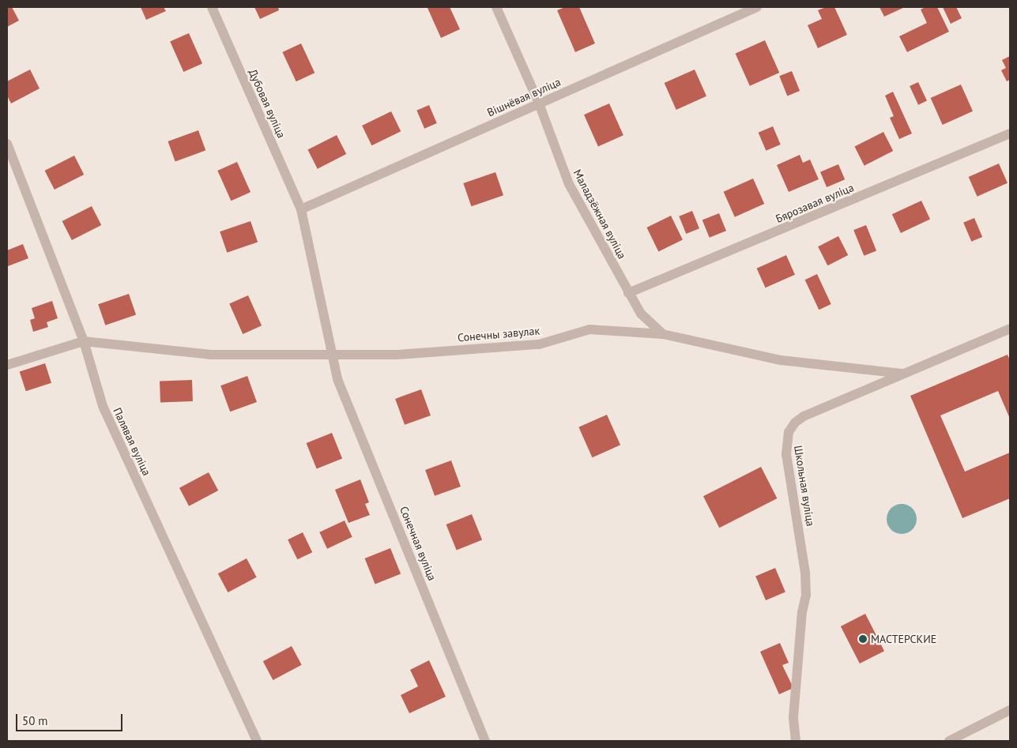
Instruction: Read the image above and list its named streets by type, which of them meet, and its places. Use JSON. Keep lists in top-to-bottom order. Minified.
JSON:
{"streets":{"street":["Вішнёвая вуліца","Дубовая вуліца","Бярозавая вуліца","Маладзёжная вуліца","Сонечны завулак","Палявая вуліца","Школьная вуліца","Сонечная вуліца"]},"crossings":[["Вішнёвая вуліца","Дубовая вуліца"],["Вішнёвая вуліца","Маладзёжная вуліца"],["Бярозавая вуліца","Маладзёжная вуліца"],["Маладзёжная вуліца","Сонечны завулак"],["Сонечны завулак","Палявая вуліца"],["Сонечны завулак","Школьная вуліца"],["Сонечны завулак","Сонечная вуліца"]],"places":["МАСТЕРСКИЕ"],"scale_bar":"50 m"}
